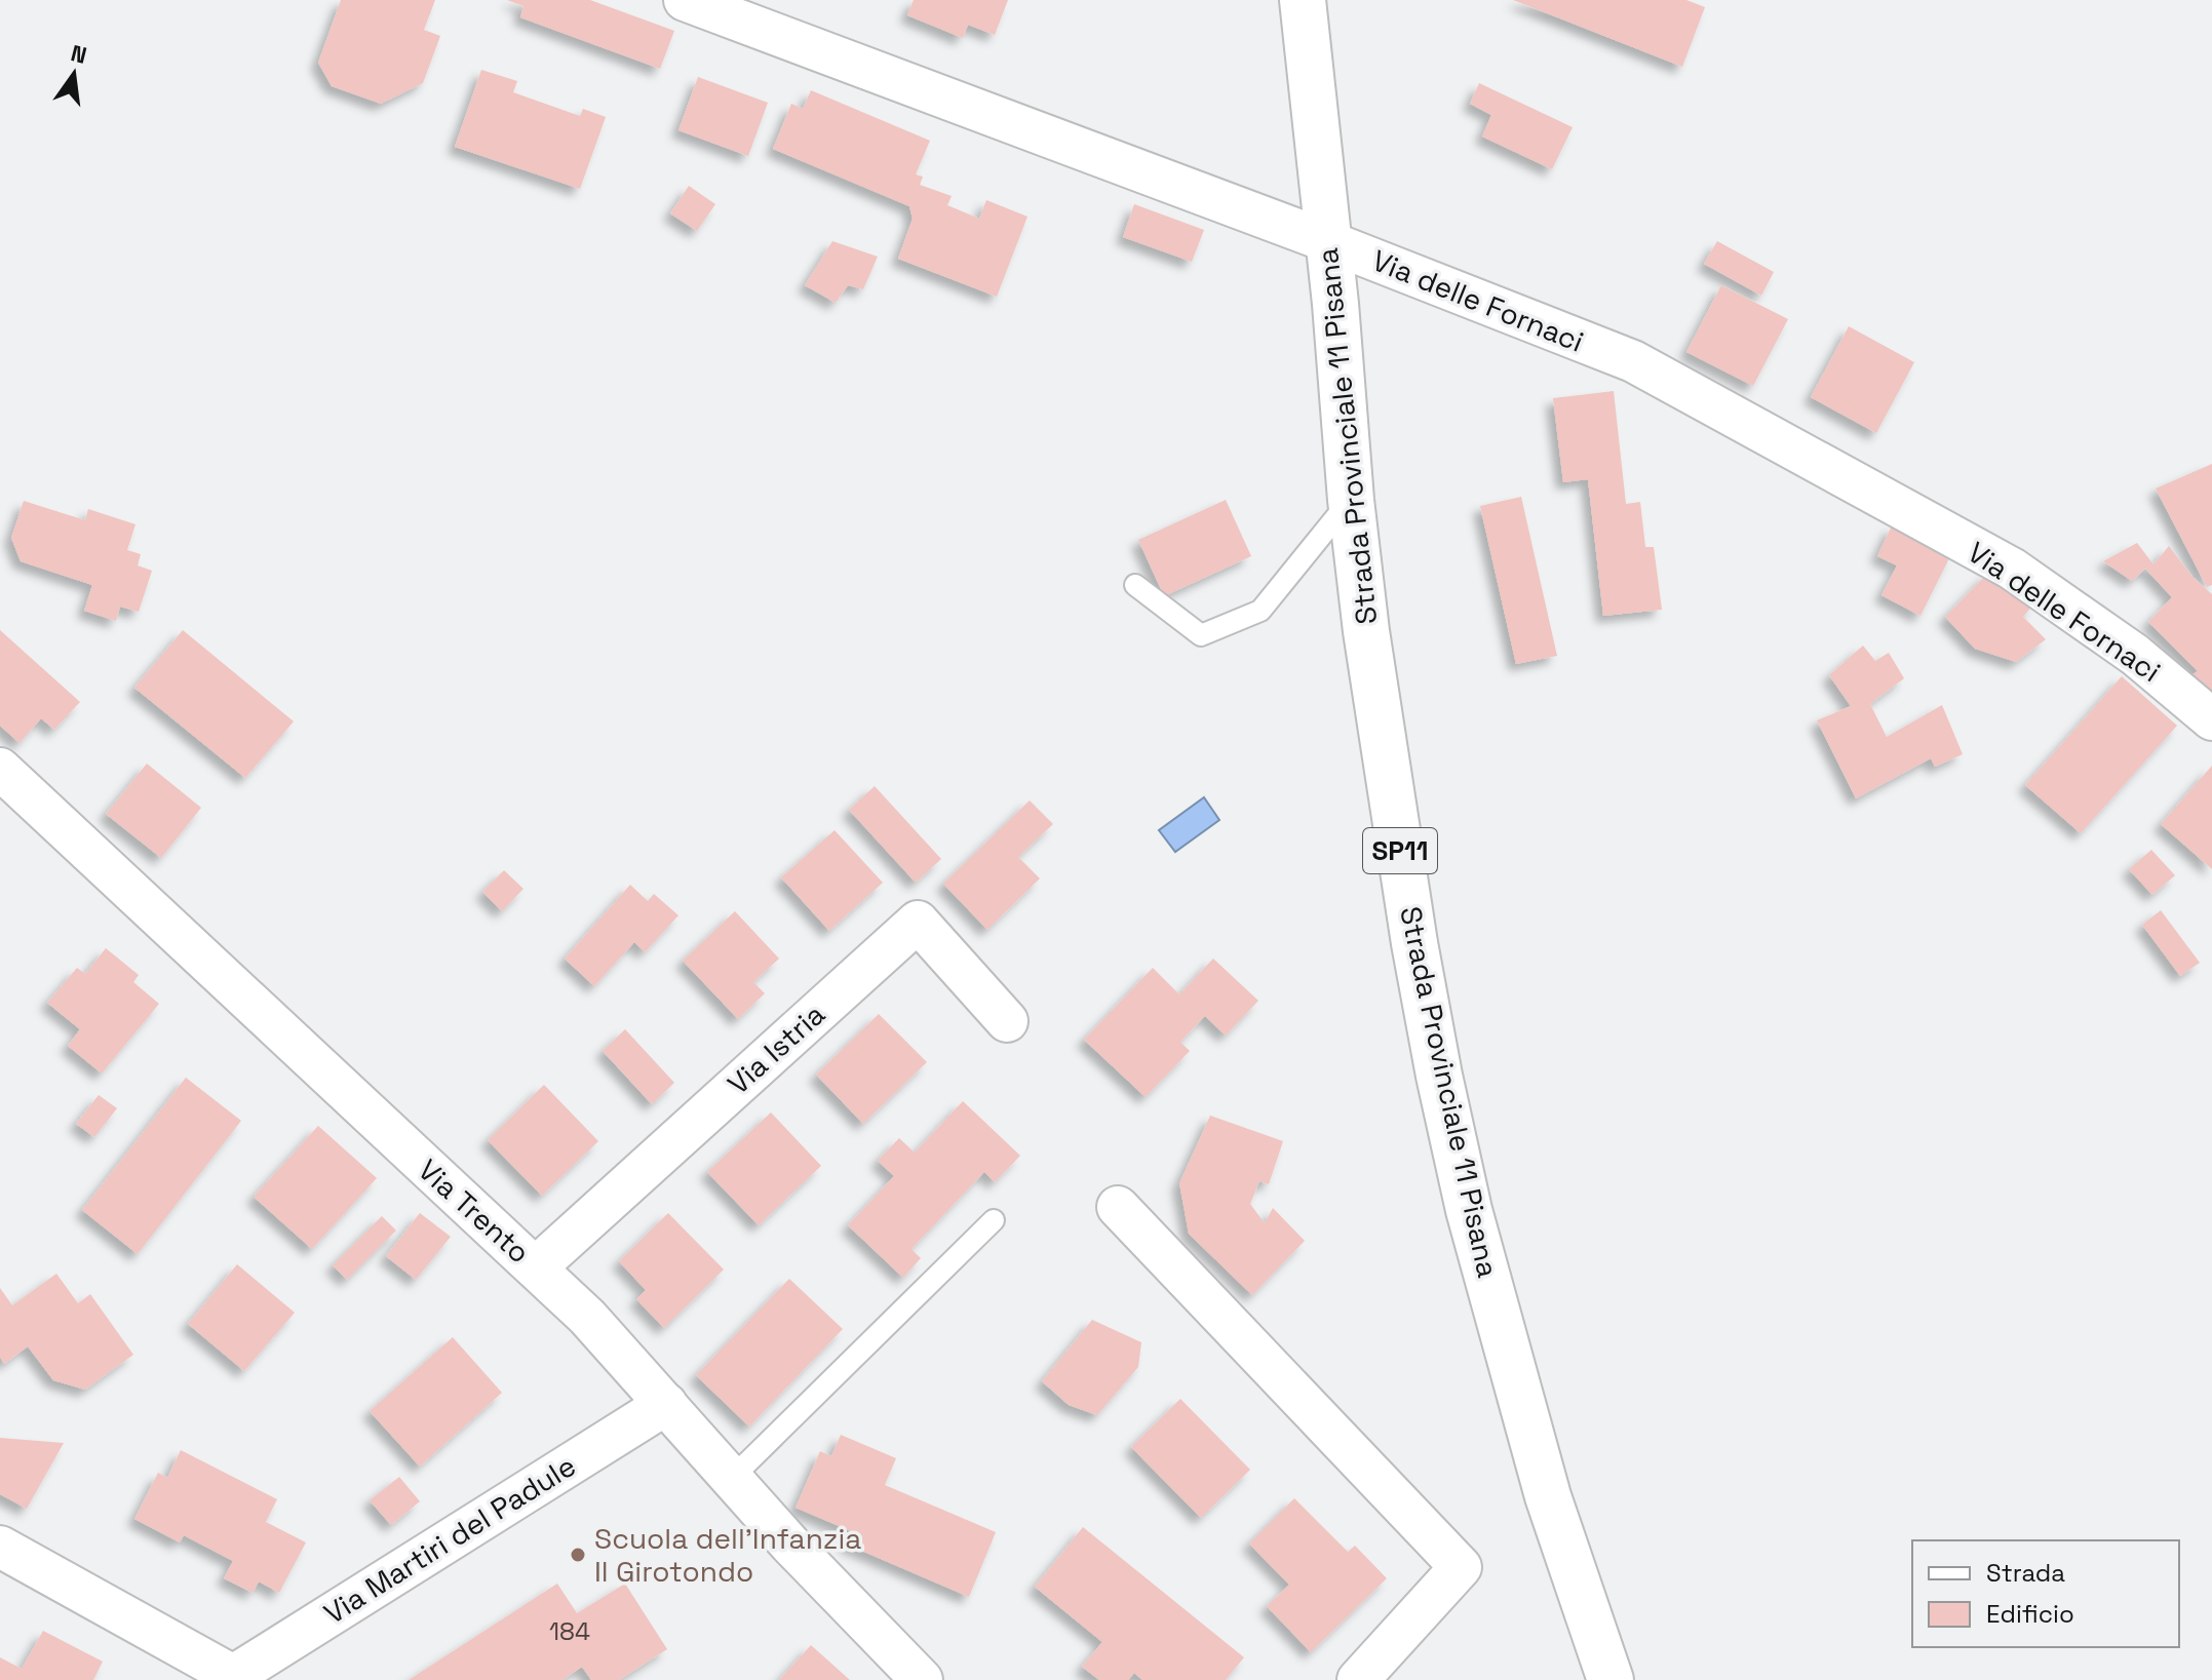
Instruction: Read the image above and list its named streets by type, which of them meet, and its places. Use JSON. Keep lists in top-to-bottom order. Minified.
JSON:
{"streets":{"main road":["Strada Provinciale 11 Pisana","SP11"],"street":["Via delle Fornaci","Via Istria","Via Trento","Via Martiri del Padule"]},"crossings":[["Via delle Fornaci","Strada Provinciale 11 Pisana"],["Via Istria","Via Trento"],["Via Trento","Via Martiri del Padule"]],"places":["Scuola dell'Infanzia Il Girotondo"],"house_numbers":["184"],"legend":["Strada","Edificio"],"north":"top"}
